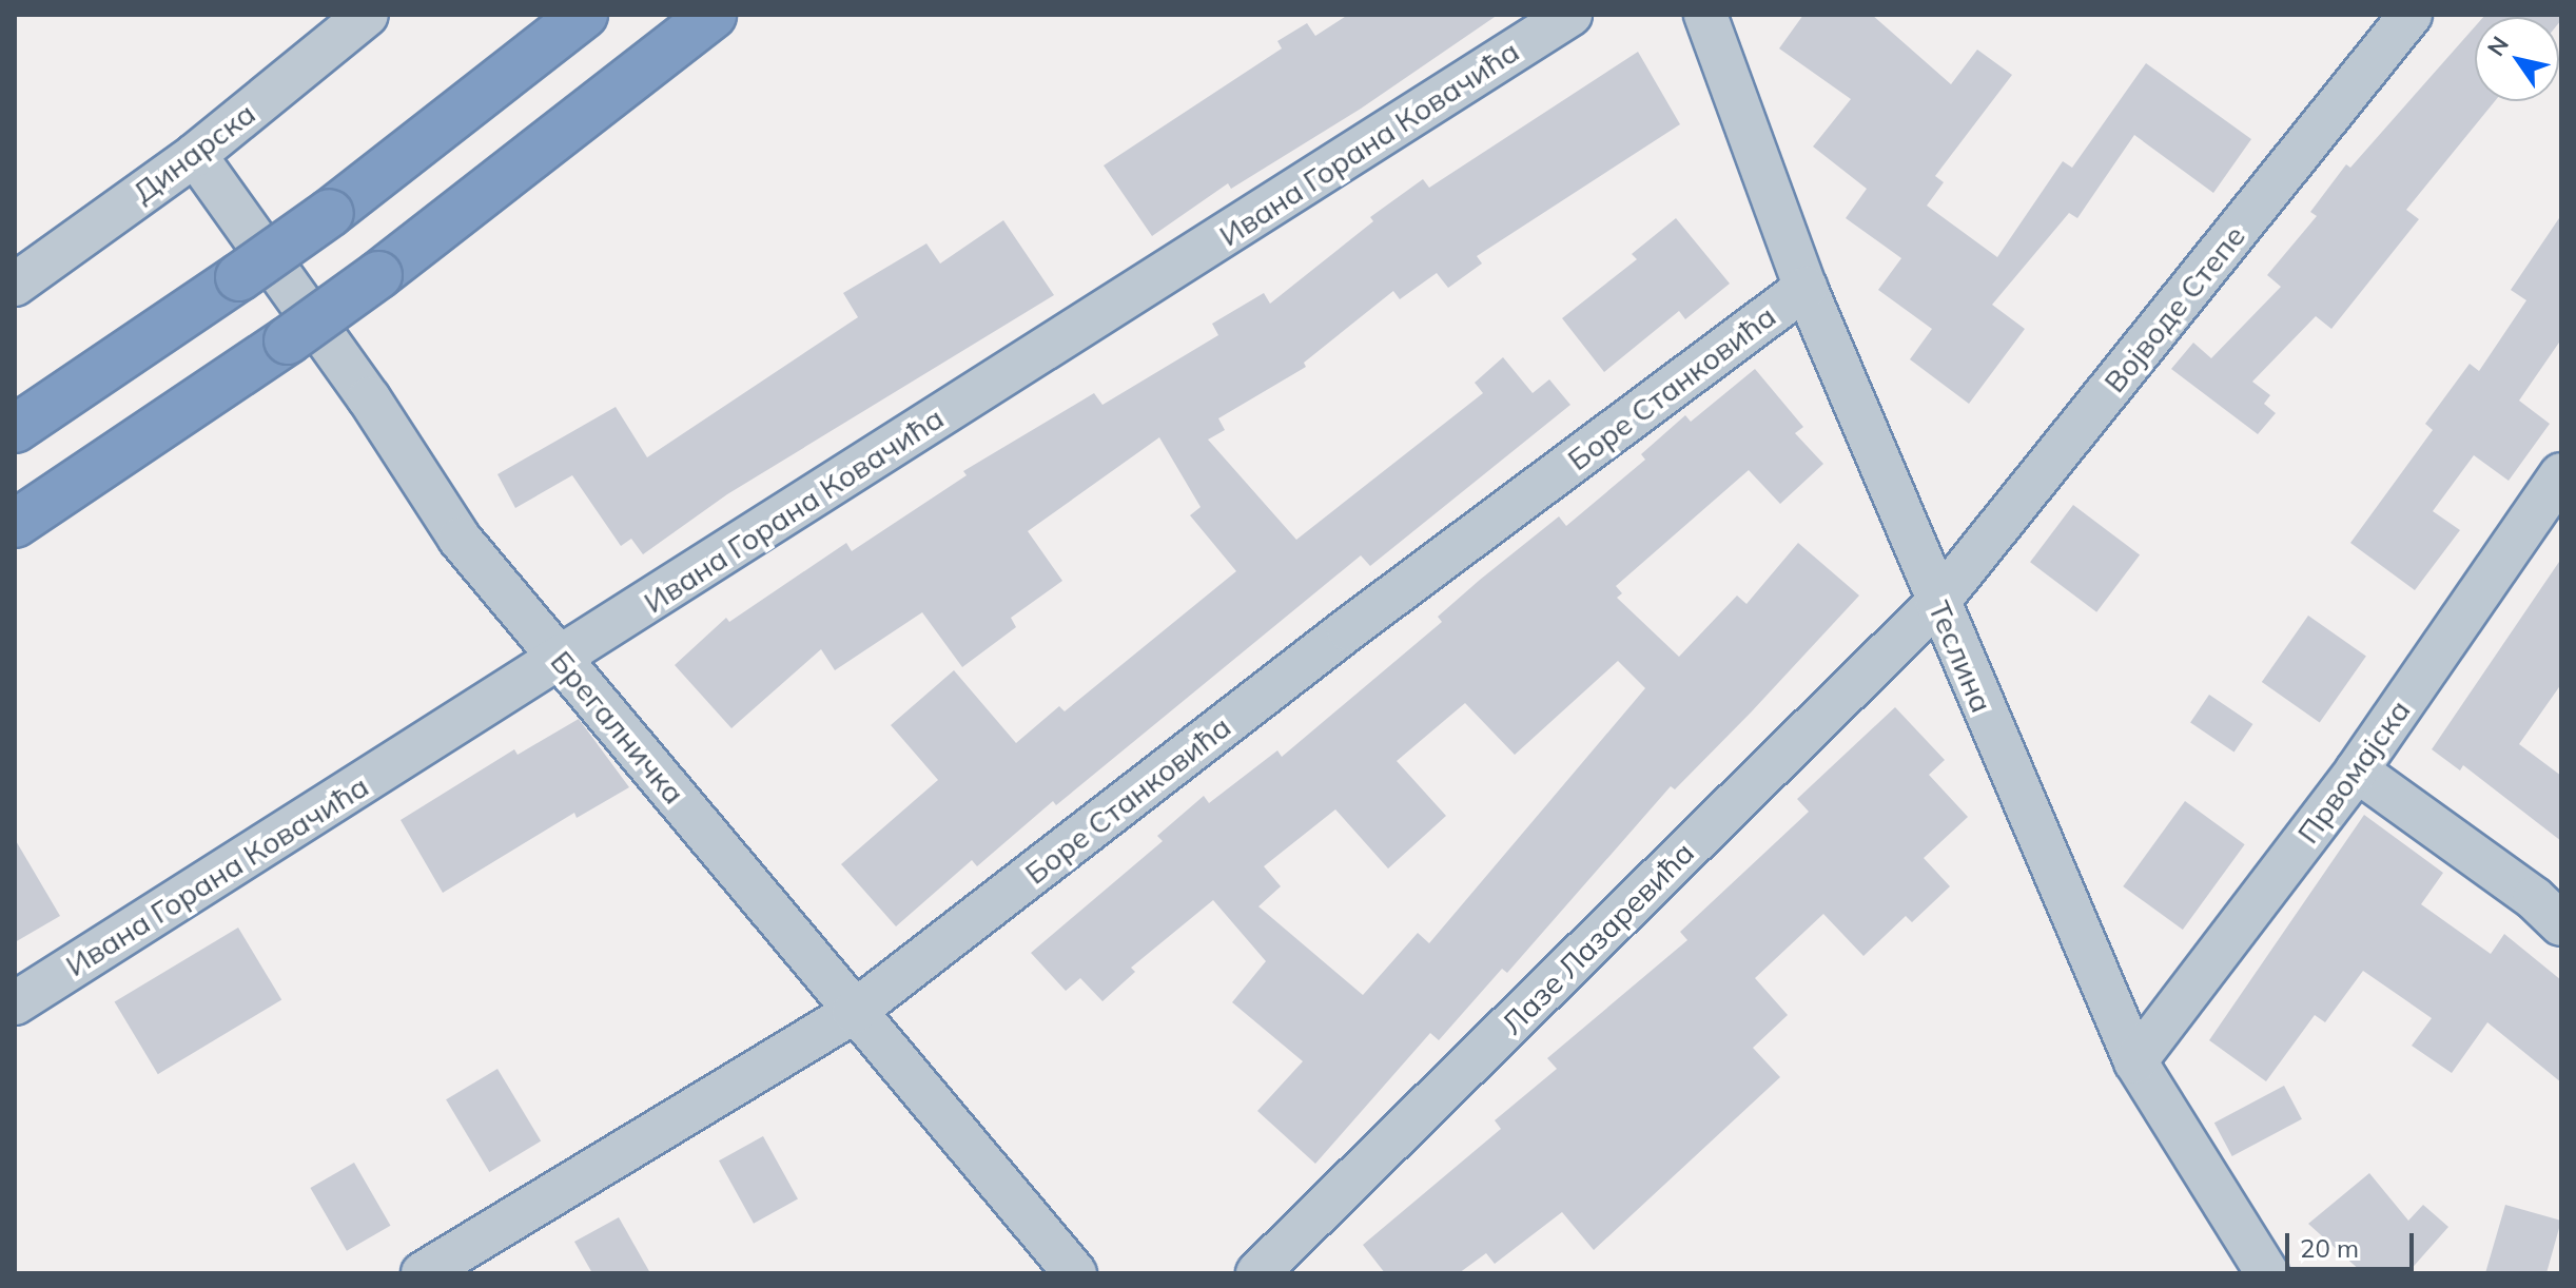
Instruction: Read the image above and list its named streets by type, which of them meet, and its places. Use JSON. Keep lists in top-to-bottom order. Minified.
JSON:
{"streets":{"street":["Ивана Горана Ковачића","Динарска","Војводе Степе","Боре Станковића","Теслина","Брегалничка","Првомајска","Лазе Лазаревића"]},"crossings":[["Ивана Горана Ковачића","Брегалничка"],["Динарска","Брегалничка"],["Војводе Степе","Теслина"],["Војводе Степе","Лазе Лазаревића"],["Боре Станковића","Теслина"],["Боре Станковића","Брегалничка"],["Теслина","Првомајска"],["Теслина","Лазе Лазаревића"]],"scale_bar":"20 m","north":"top left"}
